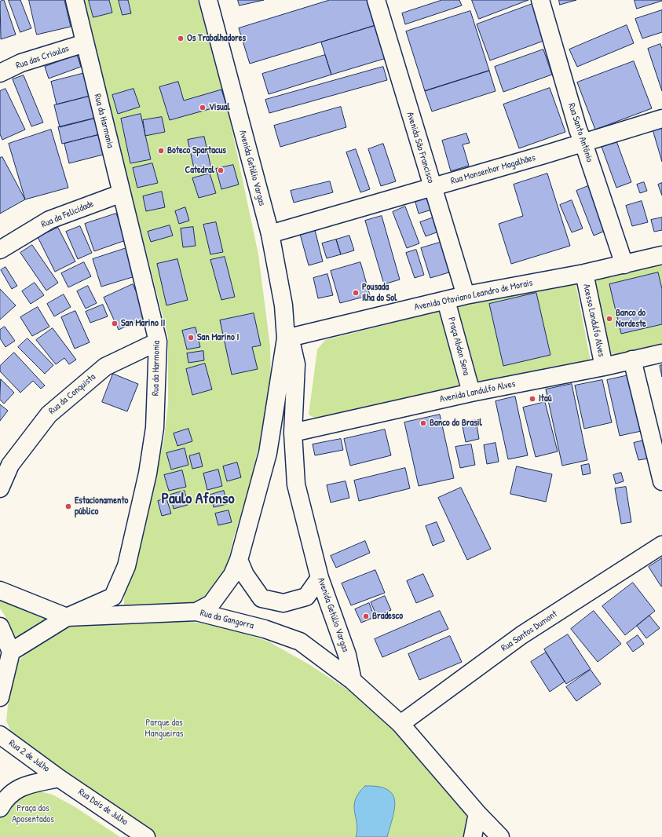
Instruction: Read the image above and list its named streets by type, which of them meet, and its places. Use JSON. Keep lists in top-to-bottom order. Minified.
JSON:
{"streets":{"street":["Rua das Crioulas","Rua da Harmonia","Rua Santo Antônio","Avenida São Francisco","Avenida Getúlio Vargas","Rua Monsenhor Magalhães","Rua da Felicidade","Avenida Otaviano Leandro de Morais","Acesso Landulfo Alves","Praça Abdon Sena","Avenida Landulfo Alves","Rua da Conquista","Rua da Gangorra","Rua Santos Dumont","Rua 2 de Julho","Rua Dois de Julho"]},"crossings":[["Rua das Crioulas","Rua da Harmonia"],["Rua da Harmonia","Rua da Felicidade"],["Rua da Harmonia","Rua da Conquista"],["Rua da Harmonia","Rua da Gangorra"],["Rua Santo Antônio","Rua Monsenhor Magalhães"],["Rua Santo Antônio","Avenida Otaviano Leandro de Morais"],["Avenida São Francisco","Rua Monsenhor Magalhães"],["Avenida São Francisco","Avenida Otaviano Leandro de Morais"],["Avenida Getúlio Vargas","Rua Monsenhor Magalhães"],["Avenida Getúlio Vargas","Avenida Otaviano Leandro de Morais"],["Avenida Getúlio Vargas","Avenida Landulfo Alves"],["Avenida Getúlio Vargas","Rua da Gangorra"],["Avenida Otaviano Leandro de Morais","Acesso Landulfo Alves"],["Avenida Otaviano Leandro de Morais","Praça Abdon Sena"],["Acesso Landulfo Alves","Avenida Landulfo Alves"],["Praça Abdon Sena","Avenida Landulfo Alves"],["Rua 2 de Julho","Rua Dois de Julho"]],"districts":["Paulo Afonso"],"parks":["Parque das Mangueiras","Praça dos Aposentados"],"places":["Os Trabalhadores","Visual","Boteco Spartacus","Catedral","Pousada Ilha do Sol","Banco do Nordeste","San Marino II","San Marino I","Itaú","Banco do Brasil","Estacionamento público","Bradesco"]}
